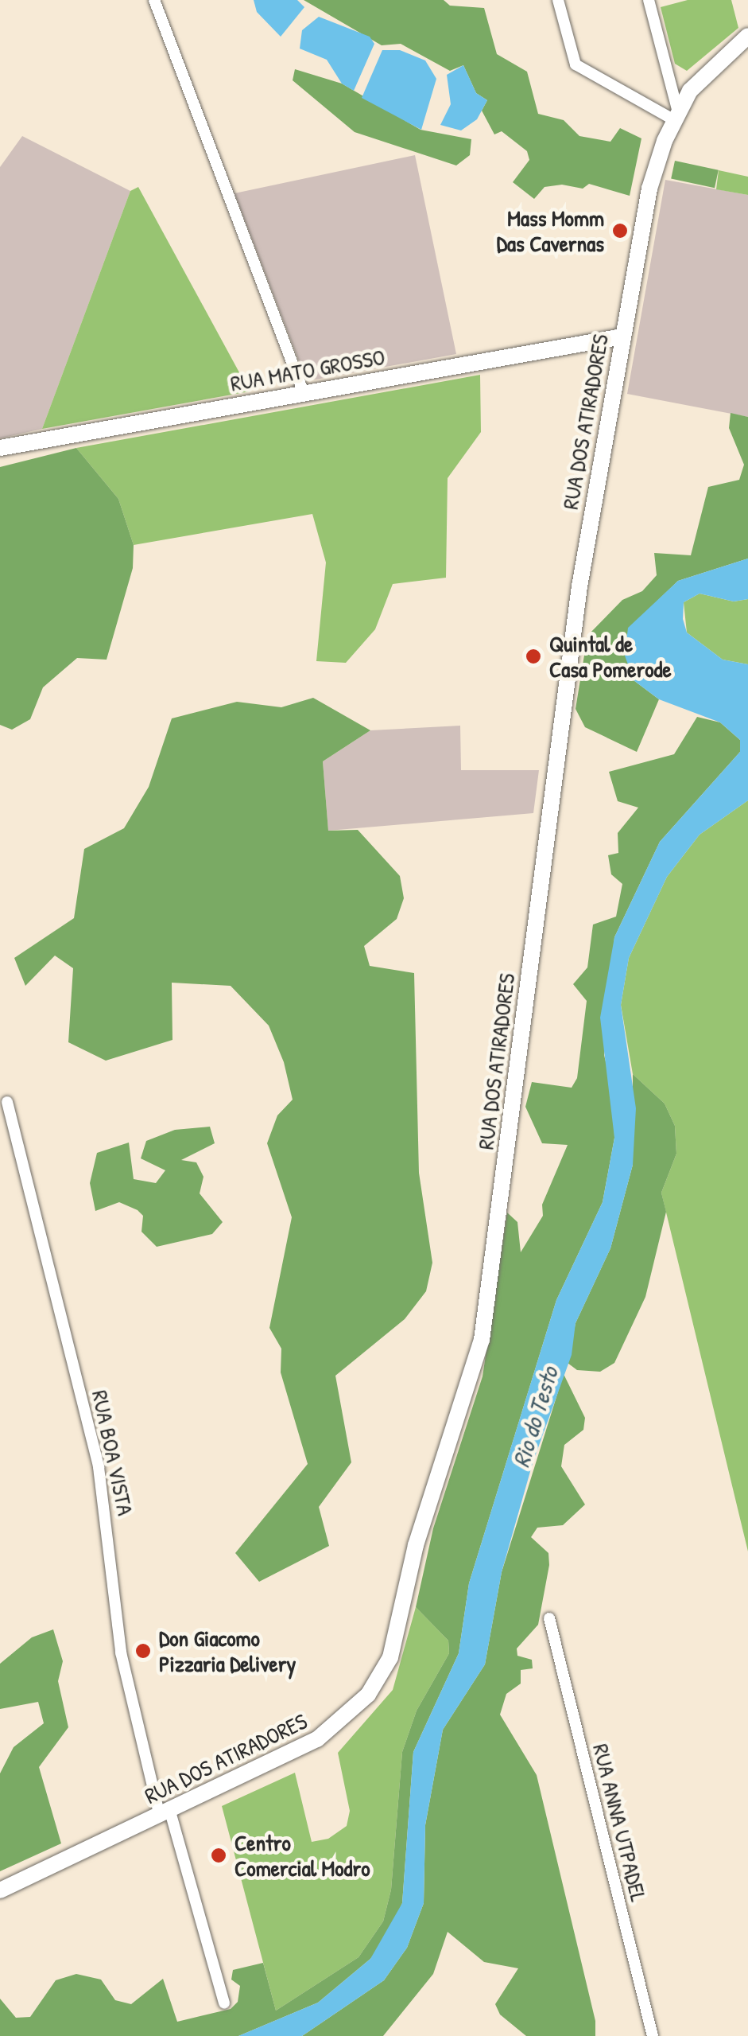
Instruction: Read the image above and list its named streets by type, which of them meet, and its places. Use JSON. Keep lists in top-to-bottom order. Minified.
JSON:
{"streets":{"main road":["RUA MATO GROSSO","RUA DOS ATIRADORES"],"street":["RUA BOA VISTA","RUA ANNA UTPADEL"]},"crossings":[["RUA MATO GROSSO","RUA DOS ATIRADORES"],["RUA DOS ATIRADORES","RUA BOA VISTA"]],"water":["Rio do Testo"],"places":["Mass Momm Das Cavernas","Quintal de Casa Pomerode","Don Giacomo Pizzaria Delivery","Centro Comercial Modro"]}
